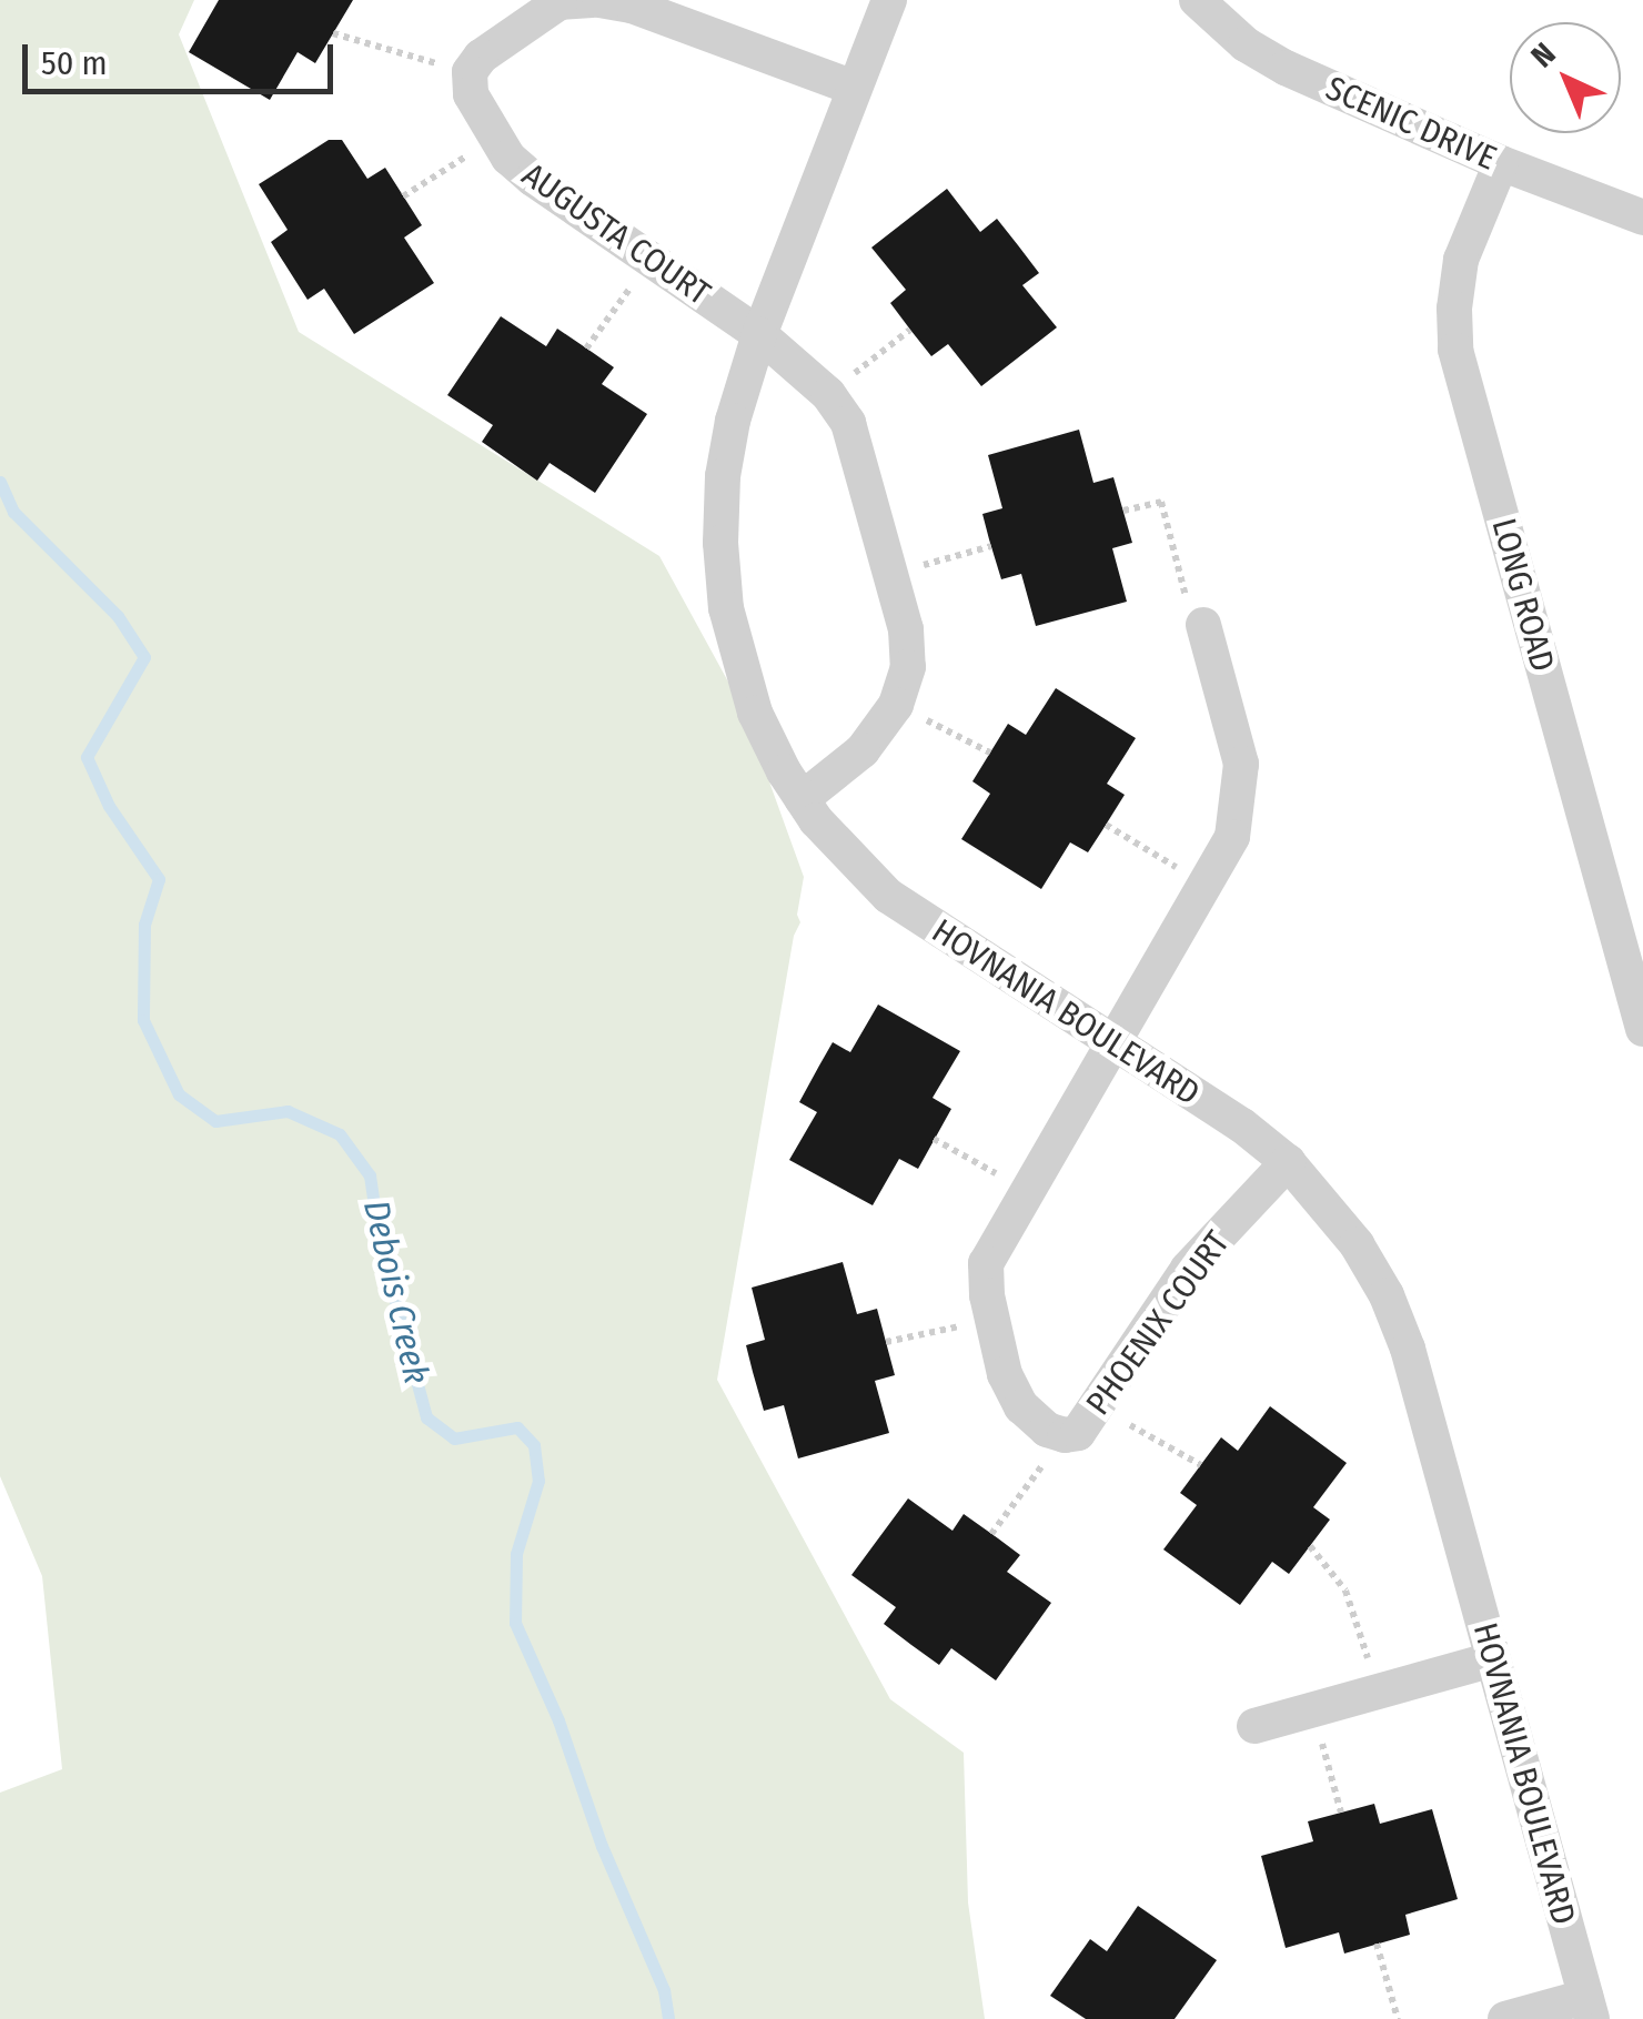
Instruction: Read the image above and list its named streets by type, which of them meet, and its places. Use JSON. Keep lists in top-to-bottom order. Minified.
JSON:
{"streets":{"street":["SCENIC DRIVE","AUGUSTA COURT","LONG ROAD","HOVNANIA BOULEVARD","PHOENIX COURT"]},"crossings":[["SCENIC DRIVE","LONG ROAD"],["AUGUSTA COURT","HOVNANIA BOULEVARD"],["HOVNANIA BOULEVARD","PHOENIX COURT"]],"water":["Debois Creek"],"scale_bar":"50 m","north":"top left"}
